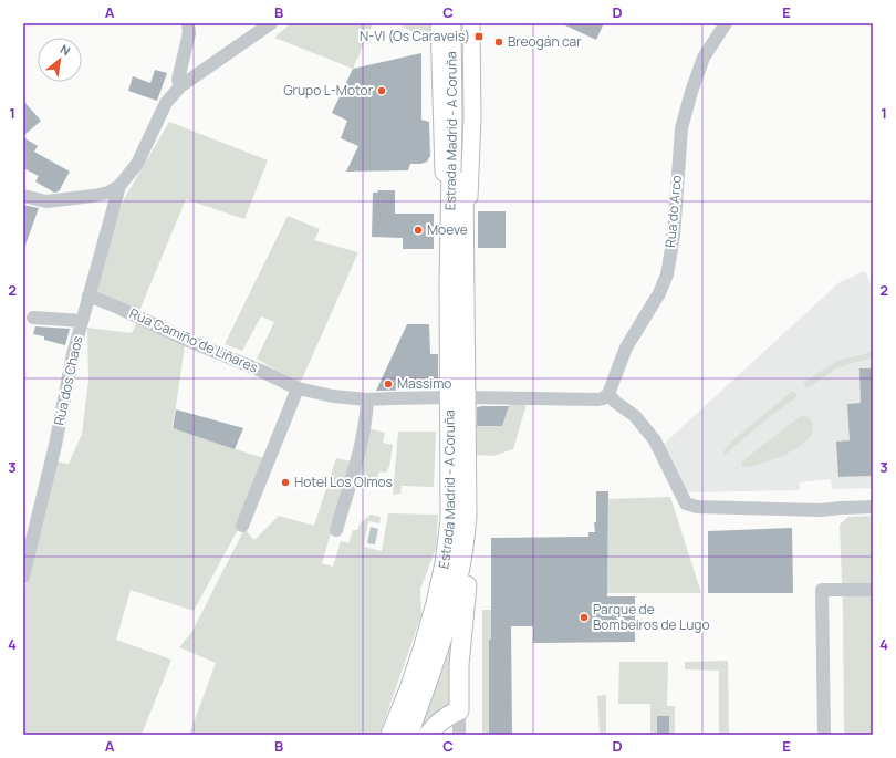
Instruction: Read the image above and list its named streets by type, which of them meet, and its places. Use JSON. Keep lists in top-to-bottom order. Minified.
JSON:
{"streets":{"highway":["Estrada Madrid - A Coruña"],"street":["Rúa do Arco","Rúa Camiño de Liñares","Rúa dos Chaos"]},"crossings":[["Estrada Madrid - A Coruña","Rúa Camiño de Liñares"],["Rúa Camiño de Liñares","Rúa dos Chaos"]],"places":{"transit":["N-VI (Os Caraveis)"],"other":["Breogán car","Grupo L-Motor","Moeve","Massimo","Hotel Los Olmos","Parque de Bombeiros de Lugo"]},"north":"top right","grid":{"columns":["A","B","C","D","E"],"rows":["1","2","3","4"]}}
